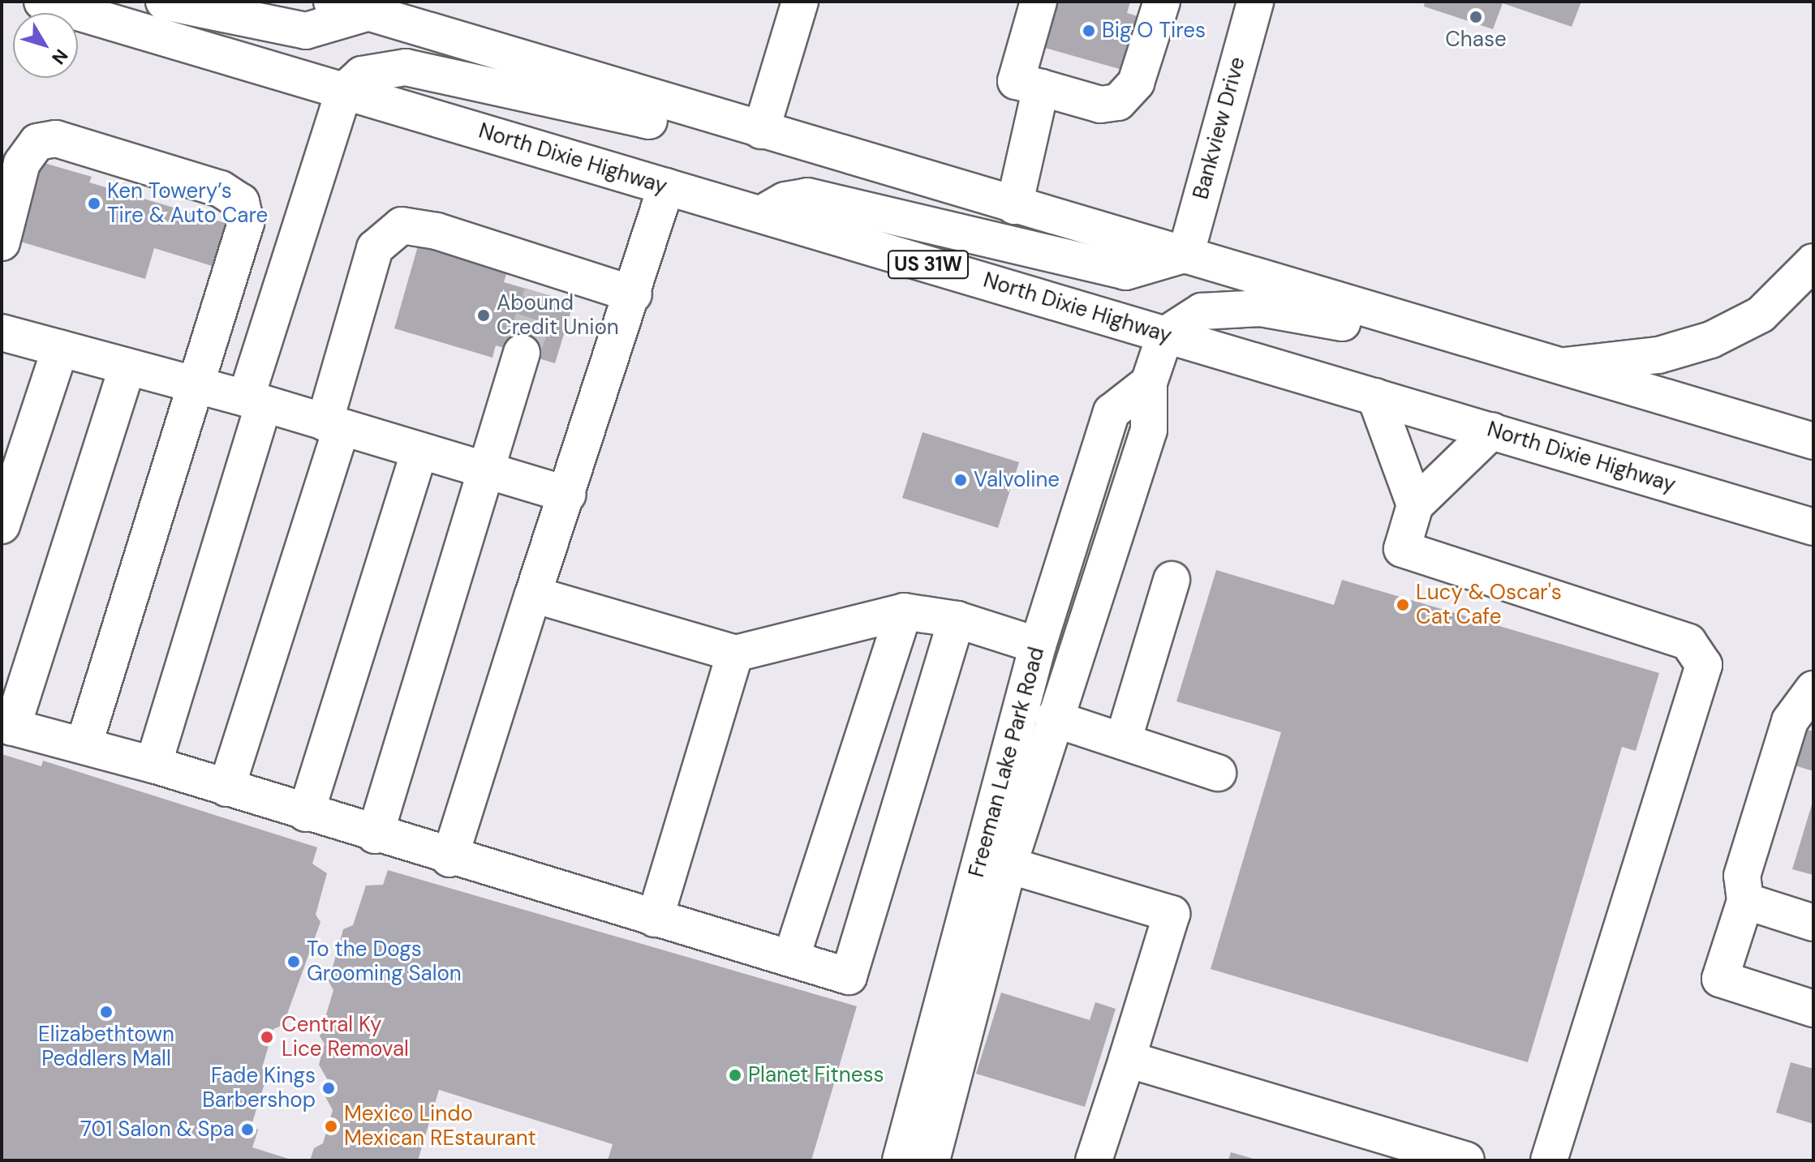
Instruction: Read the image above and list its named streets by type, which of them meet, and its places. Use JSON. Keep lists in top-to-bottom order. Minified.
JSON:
{"streets":{"main road":["Bankview Drive","North Dixie Highway","US 31W","Freeman Lake Park Road"]},"crossings":[["North Dixie Highway","Freeman Lake Park Road"]],"places":["Chase","Big O Tires","Ken Towery’s Tire & Auto Care","Abound Credit Union","Valvoline","Lucy & Oscar's Cat Cafe","To the Dogs Grooming Salon","Elizabethtown Peddlers Mall","Central Ky Lice Removal","Planet Fitness","Fade Kings Barbershop","Mexico Lindo Mexican REstaurant","701 Salon & Spa"],"north":"bottom right"}
